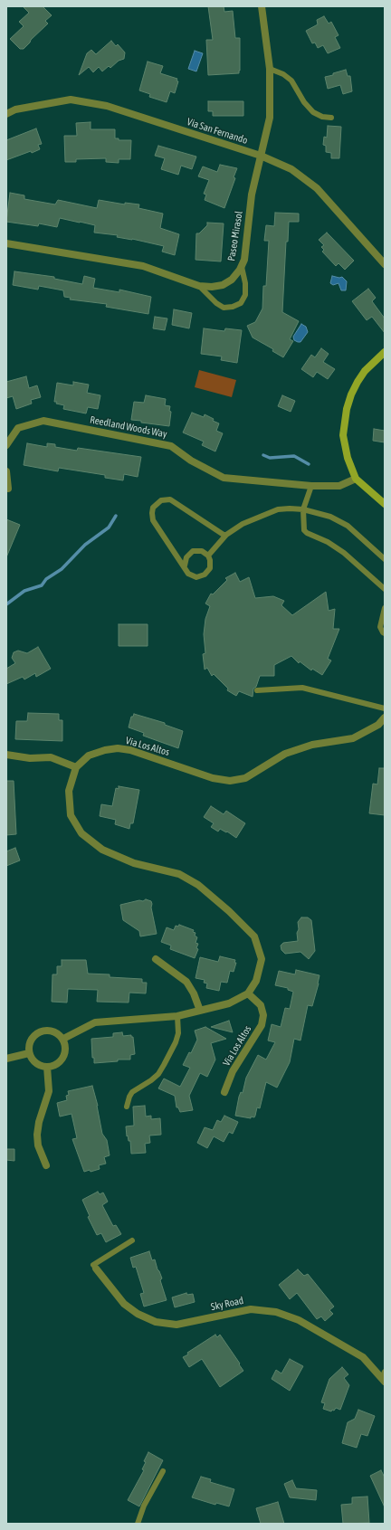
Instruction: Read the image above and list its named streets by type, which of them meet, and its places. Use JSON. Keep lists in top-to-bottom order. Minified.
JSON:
{"streets":{"street":["Via San Fernando","Paseo Mirasol","Reedland Woods Way","Via Los Altos","Sky Road"]},"crossings":[["Via San Fernando","Paseo Mirasol"]]}
